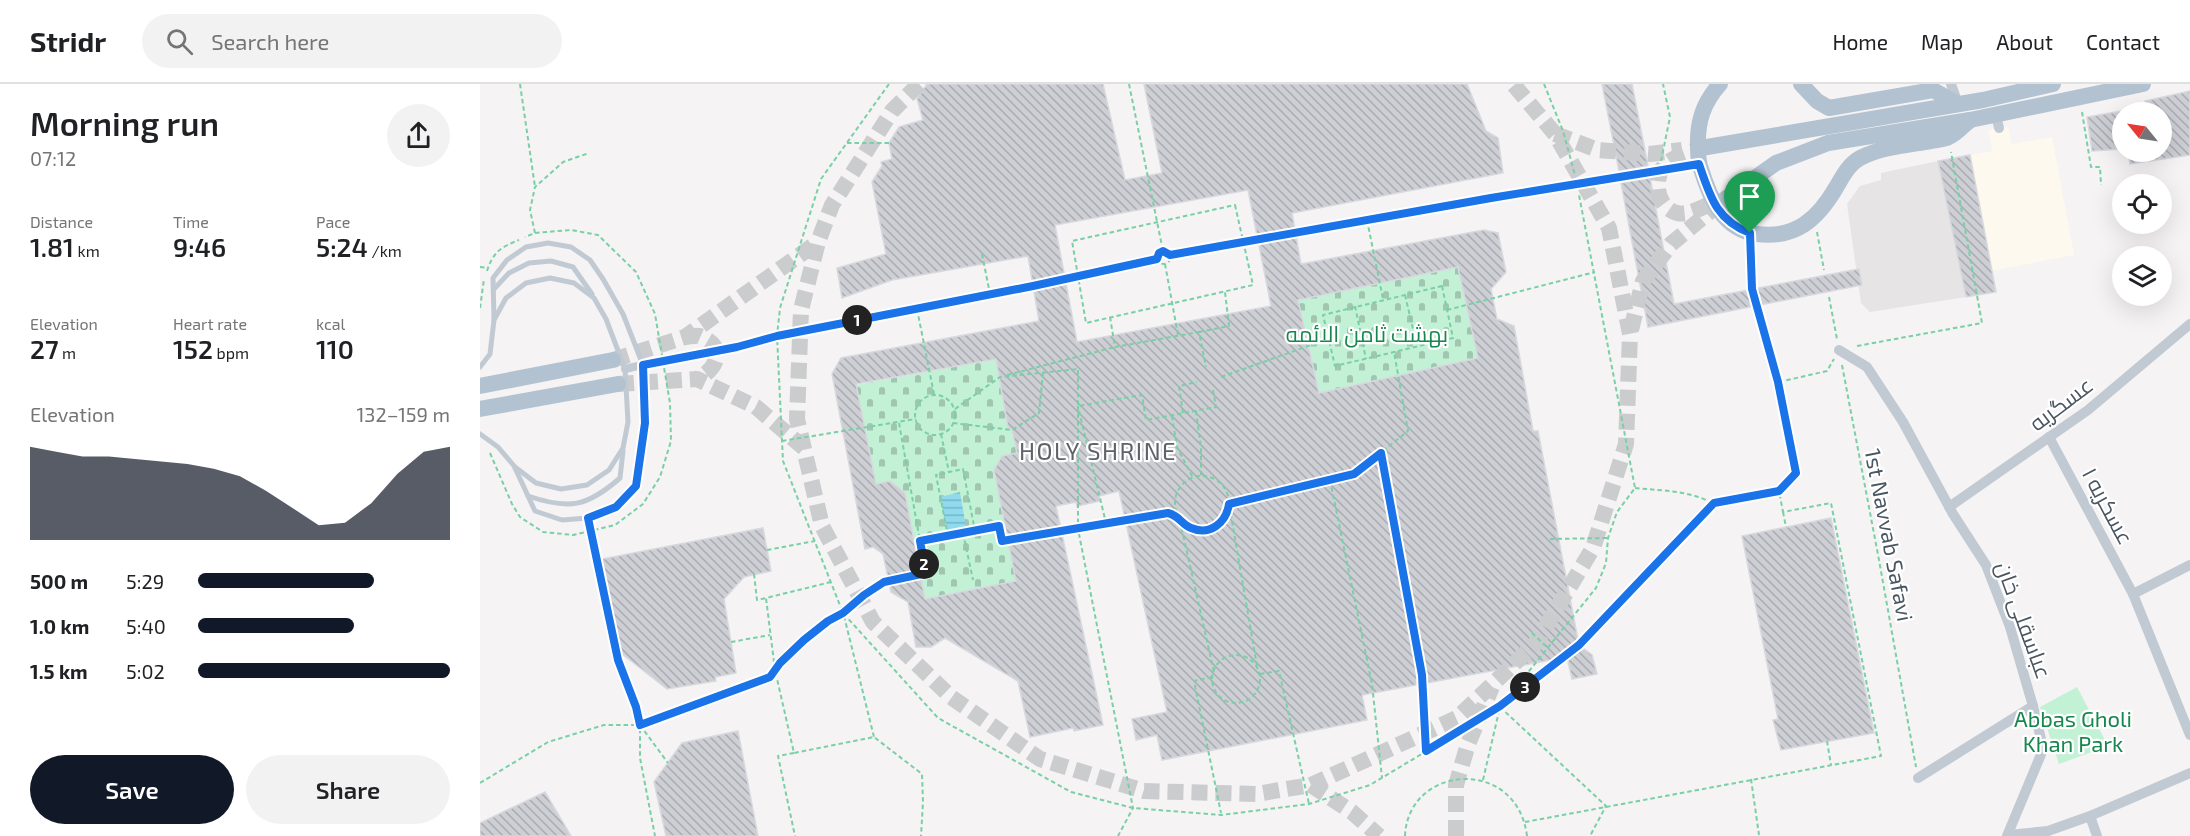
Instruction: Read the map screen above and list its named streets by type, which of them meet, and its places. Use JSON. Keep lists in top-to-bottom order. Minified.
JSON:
{"streets":{"street":["عسگریه","عسکریه ۱","عباسقلی خان"],"path":["1st Navvab Safavi"]},"crossings":[["عسگریه","عسکریه ۱"],["عسگریه","عباسقلی خان"],["1st Navvab Safavi","عباسقلی خان"]],"districts":["HOLY SHRINE"],"parks":["بهشت ثامن الائمه","Abbas Gholi Khan Park"],"north":"top left","page":{"header":"Stridr","search":"Search here","nav":["Home","Map","About","Contact"],"heading":["Morning run","07:12"],"stats":[["Distance","1.81 km"],["Time","9:46"],["Pace","5:24 /km"],["Elevation","27 m"],["Heart rate","152 bpm"],["kcal","110"]],"pins":["1","2","3"],"chart":["Elevation","132–159 m"],"list":[{"name":"500 m","note":"5:29"},{"name":"1.0 km","note":"5:40"},{"name":"1.5 km","note":"5:02"}],"buttons":["Save","Share"]}}
